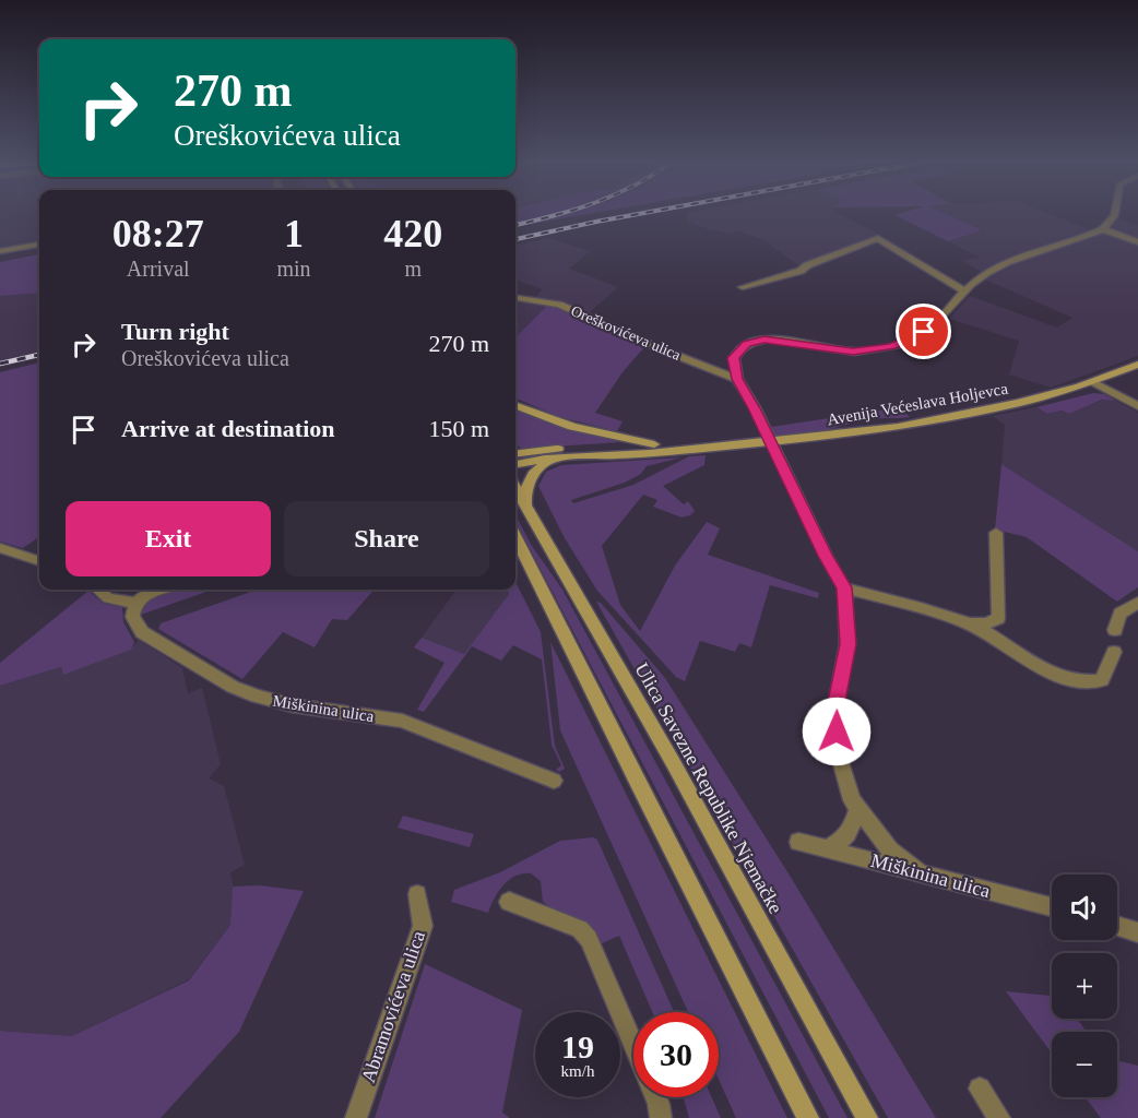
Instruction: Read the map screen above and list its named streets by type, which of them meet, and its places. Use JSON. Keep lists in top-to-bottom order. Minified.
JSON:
{"streets":{"main road":["Avenija Većeslava Holjevca","Ulica Savezne Republike Njemačke"],"street":["Oreškovićeva ulica","Miškinina ulica","Abramovićeva ulica"]},"page":{"turn":["270 m","Oreškovićeva ulica"],"eta":["08:27","Arrival","1","min","420","m"],"list":[{"name":"Turn right","note":"Oreškovićeva ulica","value":"270 m"},{"name":"Arrive at destination","value":"150 m"}],"buttons":["Exit","Share"],"map_buttons":["+","−"],"speed":"19 km/h","limit":"30"}}
